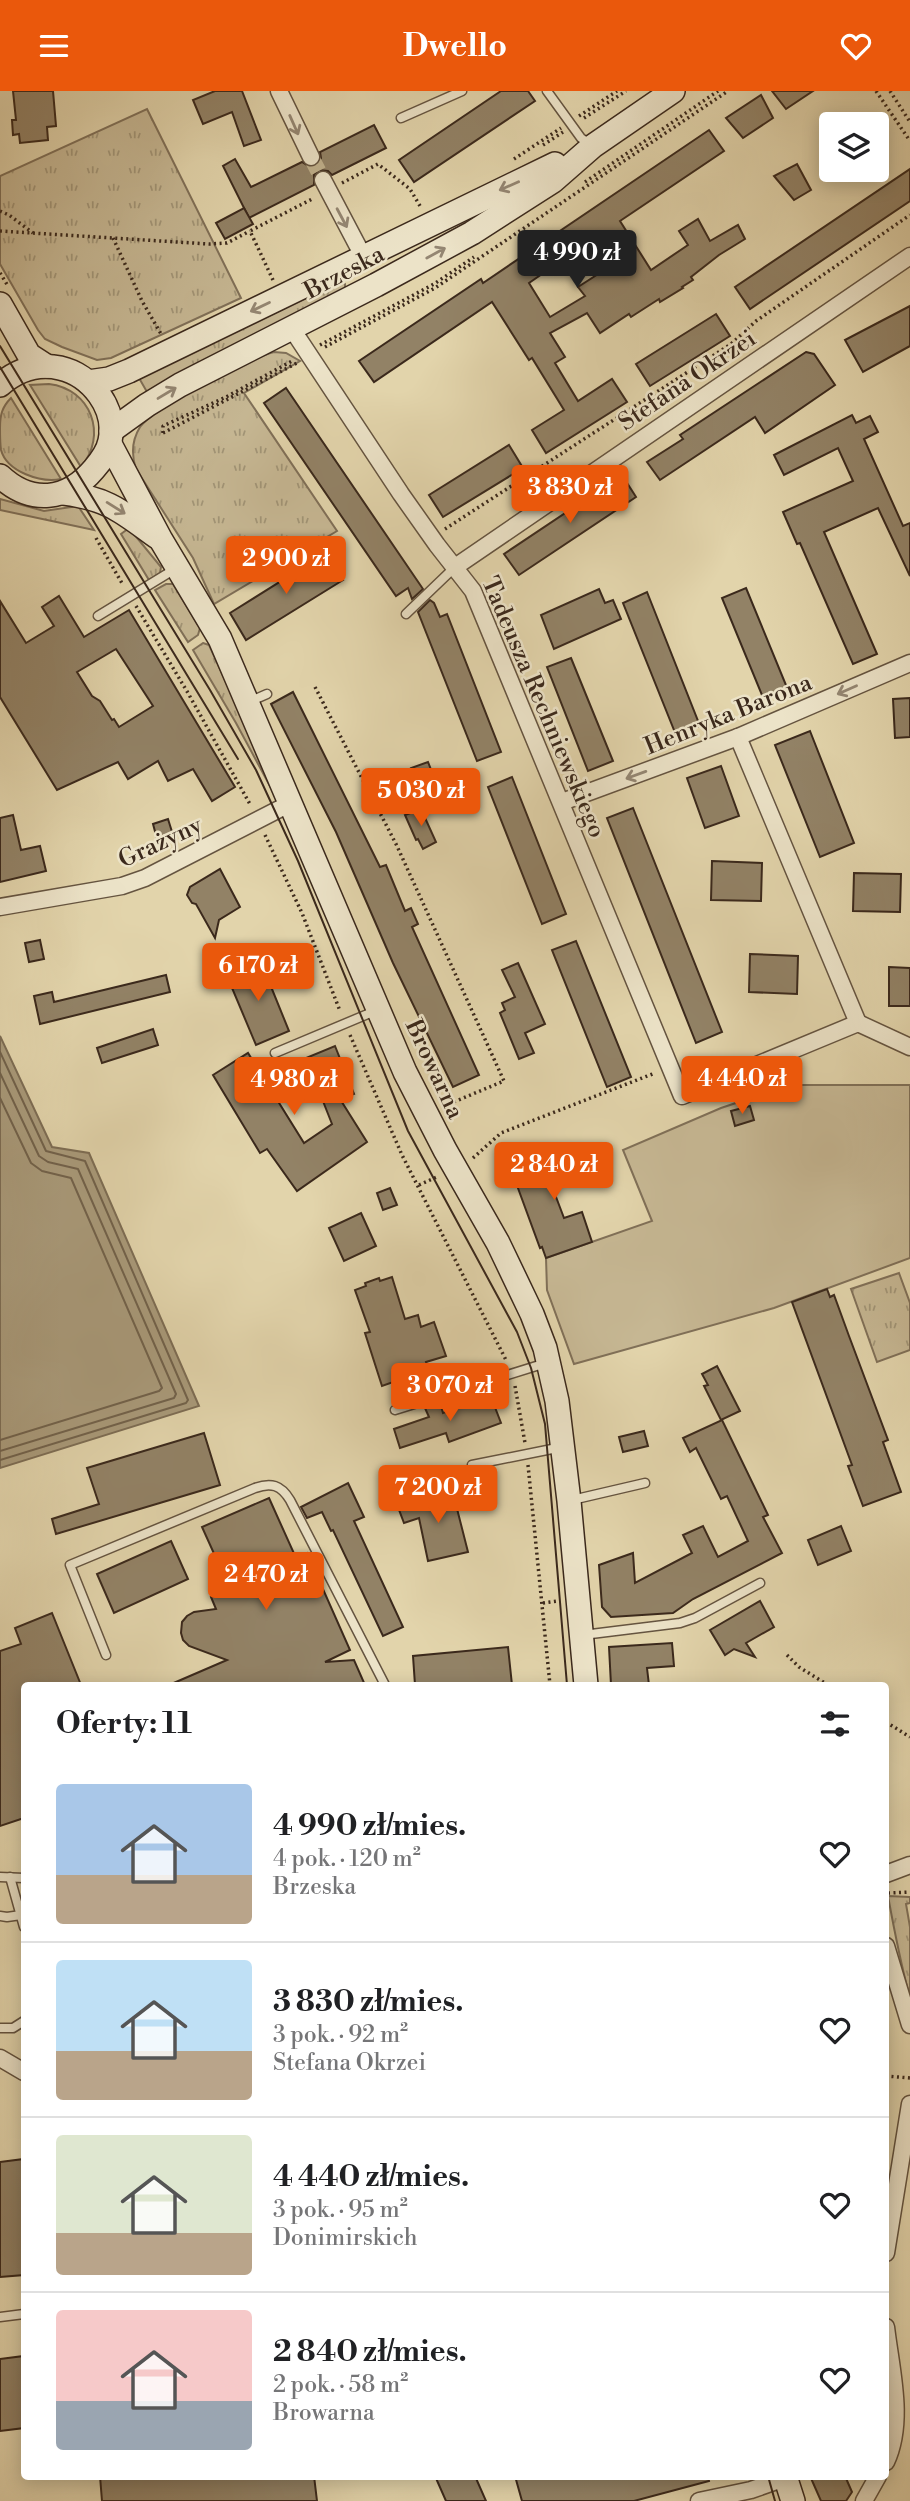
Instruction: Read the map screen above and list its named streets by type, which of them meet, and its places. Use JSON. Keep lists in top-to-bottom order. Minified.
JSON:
{"streets":{"main road":["Brzeska","Browarna"],"street":["Stefana Okrzei","Tadeusza Rechniewskiego","Henryka Barona","Grażyny"]},"crossings":[["Brzeska","Tadeusza Rechniewskiego"],["Brzeska","Browarna"],["Stefana Okrzei","Tadeusza Rechniewskiego"],["Tadeusza Rechniewskiego","Henryka Barona"],["Grażyny","Browarna"]],"one_way":["Henryka Barona"],"page":{"header":"Dwello","price":["4 990 zł","3 830 zł","2 900 zł","5 030 zł","6 170 zł","4 440 zł","4 980 zł","2 840 zł","3 070 zł","7 200 zł","2 470 zł"],"heading":"Oferty: 11","list":[{"name":"4 990 zł/mies.","note":"4 pok. · 120 m² · Brzeska"},{"name":"3 830 zł/mies.","note":"3 pok. · 92 m² · Stefana Okrzei"},{"name":"4 440 zł/mies.","note":"3 pok. · 95 m² · Donimirskich"},{"name":"2 840 zł/mies.","note":"2 pok. · 58 m² · Browarna"}]}}
